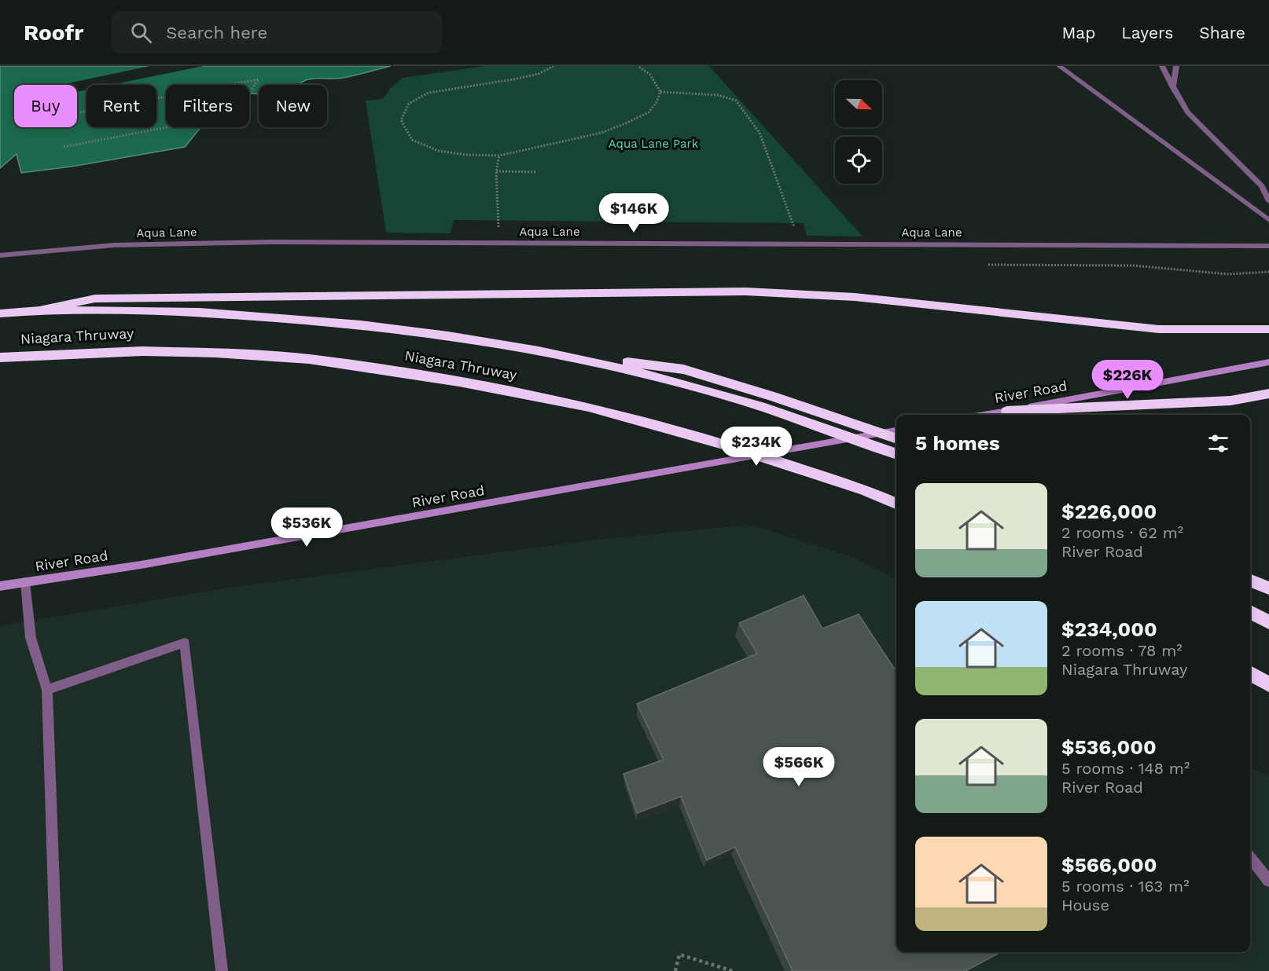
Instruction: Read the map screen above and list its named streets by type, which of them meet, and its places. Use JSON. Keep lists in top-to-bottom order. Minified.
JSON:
{"streets":{"highway":["Niagara Thruway"],"main road":["River Road"],"street":["Aqua Lane"]},"parks":["Aqua Lane Park"],"north":"right","page":{"header":"Roofr","search":"Search here","nav":["Map","Layers","Share"],"chip":["Buy","Rent","Filters","New"],"price":["$146K","$226K","$234K","$536K","$566K"],"heading":"5 homes","list":[{"name":"$226,000","note":"2 rooms · 62 m² · River Road"},{"name":"$234,000","note":"2 rooms · 78 m² · Niagara Thruway"},{"name":"$536,000","note":"5 rooms · 148 m² · River Road"},{"name":"$566,000","note":"5 rooms · 163 m² · House"}]}}
